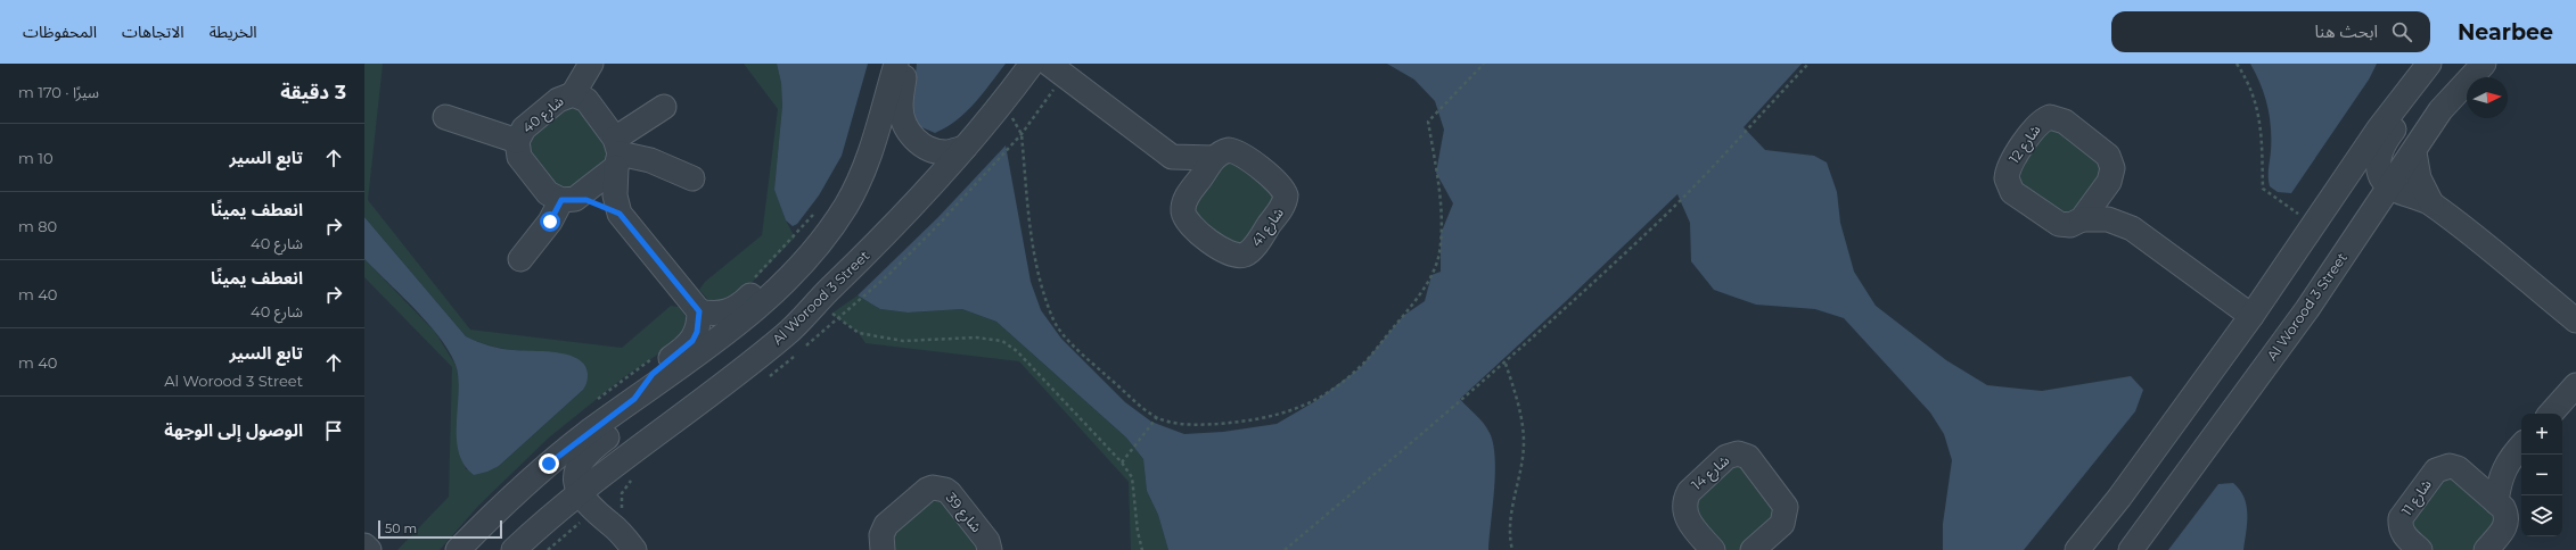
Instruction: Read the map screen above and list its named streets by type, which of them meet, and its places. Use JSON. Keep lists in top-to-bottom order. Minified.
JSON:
{"streets":{"street":["شارع 40","شارع 12","شارع 41","Al Worood 3 Street","شارع 14","شارع 11","شارع 39"]},"scale_bar":"50 m","north":"right","page":{"header":"Nearbee","search":"ابحث هنا","nav":["الخريطة","الاتجاهات","المحفوظات"],"heading":["3 دقيقة","سيرًا · 170 m"],"list":[["تابع السير","10 m"],["انعطف يمينًا","شارع 40","80 m"],["انعطف يمينًا","شارع 40","40 m"],["تابع السير","Al Worood 3 Street","40 m"],"الوصول إلى الوجهة"],"map_buttons":["+","−"],"scale":"50 m"}}
